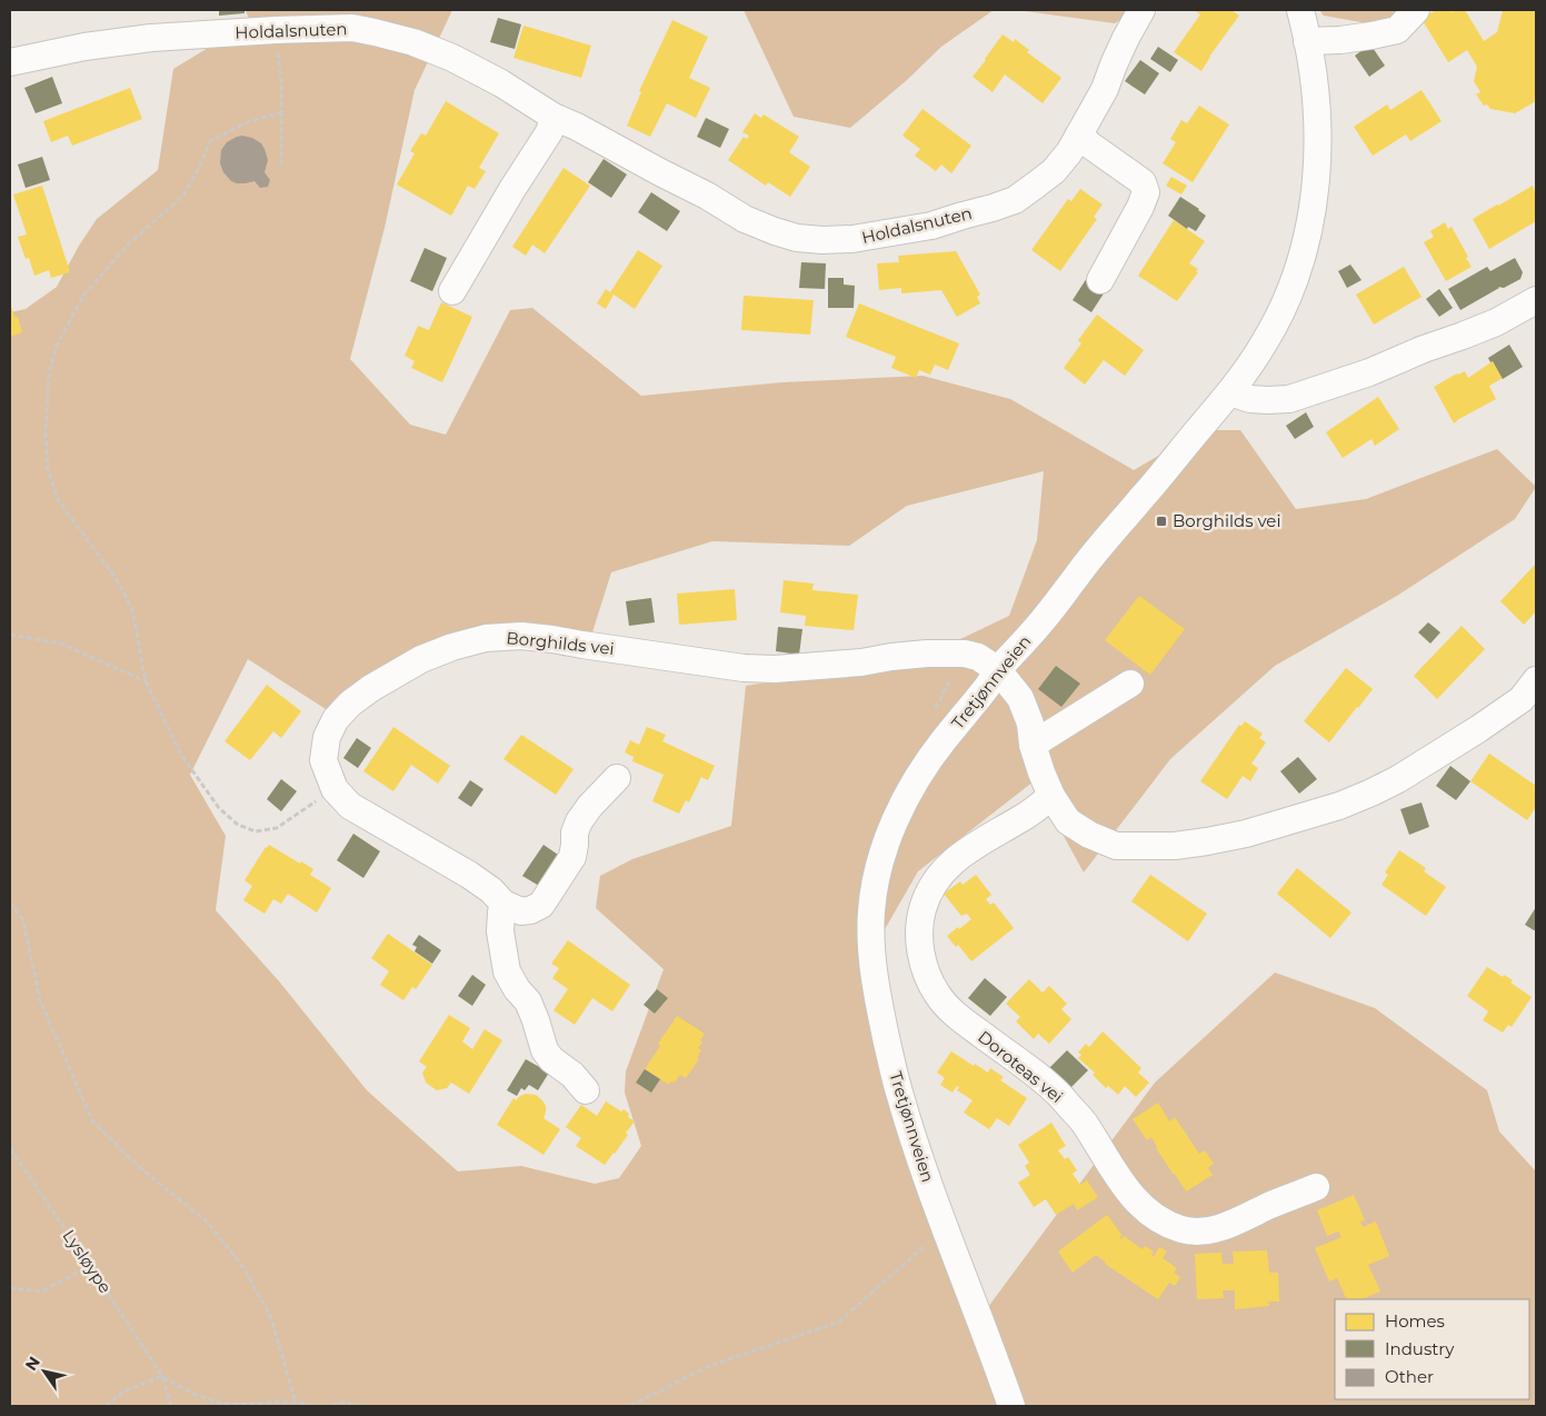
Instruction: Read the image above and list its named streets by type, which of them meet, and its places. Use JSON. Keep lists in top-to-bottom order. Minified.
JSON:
{"streets":{"street":["Holdalsnuten","Borghilds vei","Tretjønnveien","Doroteas vei"],"path":["Lysløype"]},"crossings":[["Borghilds vei","Tretjønnveien"],["Borghilds vei","Doroteas vei"]],"places":{"transit":["Borghilds vei"]},"legend":["Homes","Industry","Other"],"north":"top left"}
